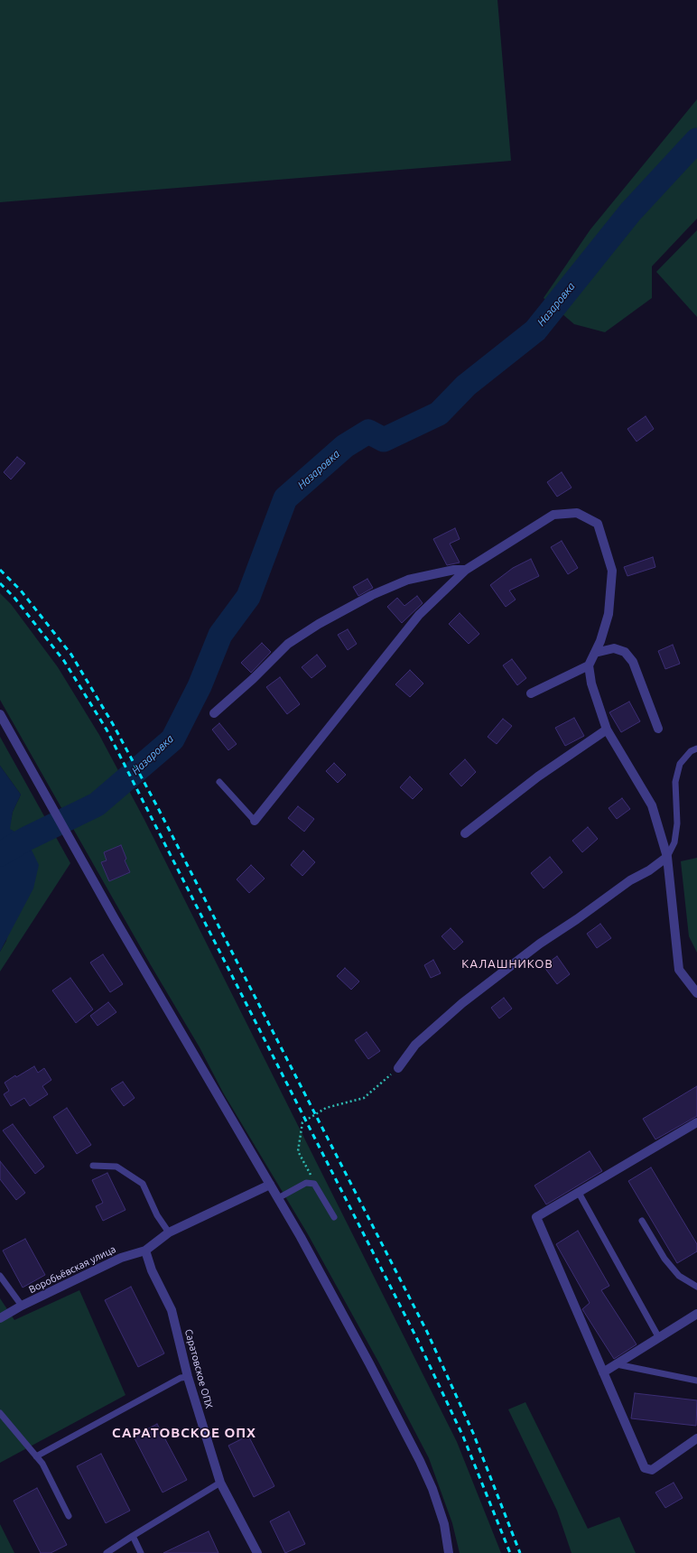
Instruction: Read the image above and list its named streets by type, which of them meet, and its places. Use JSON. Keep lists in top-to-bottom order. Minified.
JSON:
{"streets":{"street":["Воробьёвская улица","Саратовское ОПХ"]},"crossings":[["Воробьёвская улица","Саратовское ОПХ"]],"districts":["КАЛАШНИКОВ","САРАТОВСКОЕ ОПХ"],"water":["Назаровка"]}
